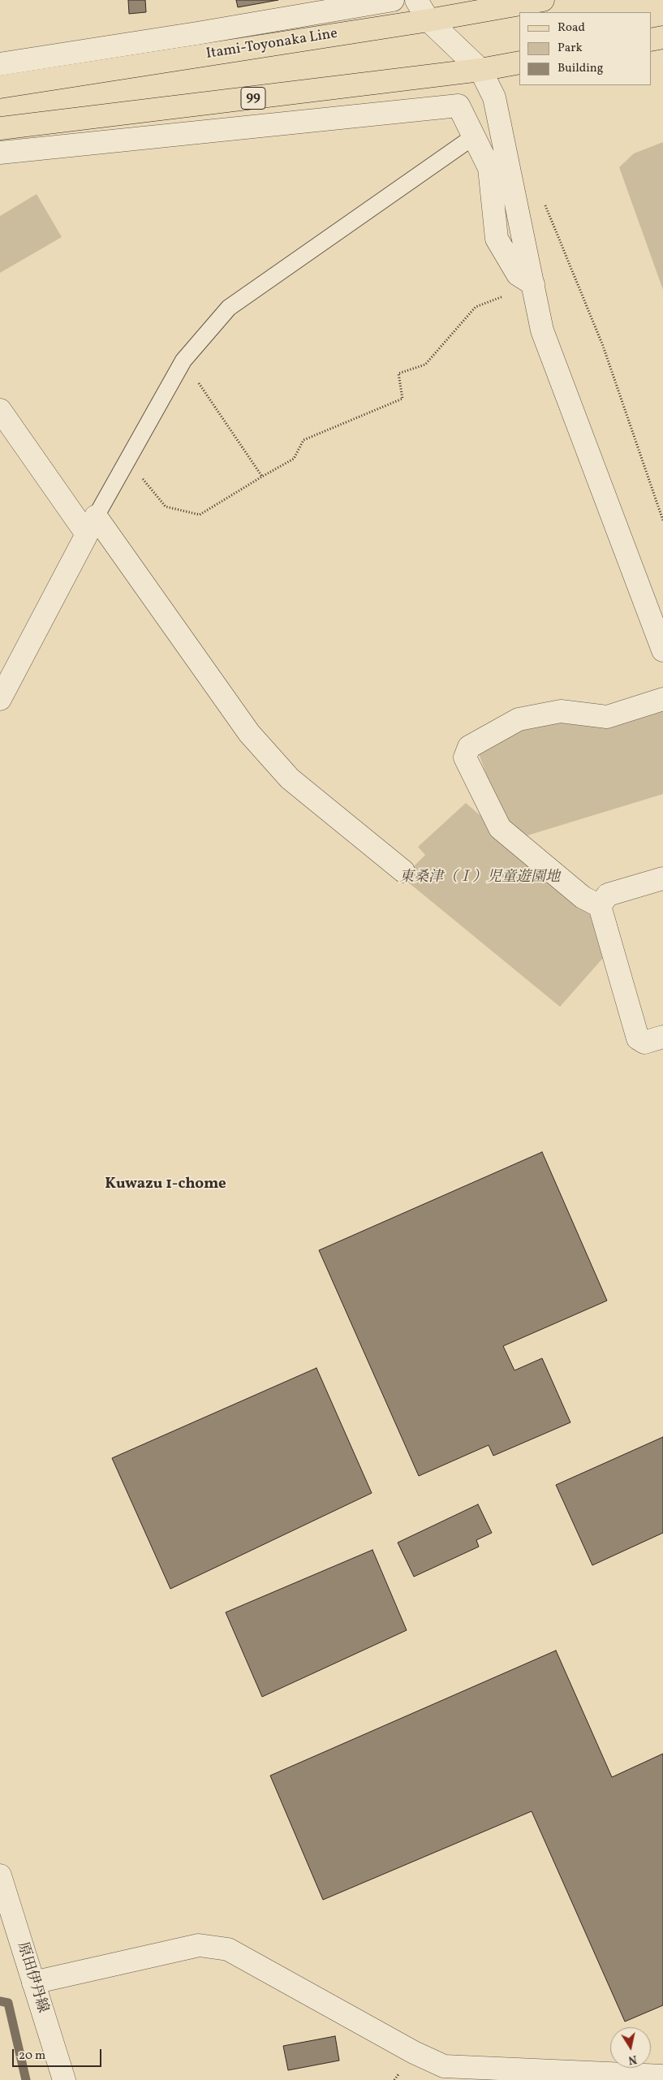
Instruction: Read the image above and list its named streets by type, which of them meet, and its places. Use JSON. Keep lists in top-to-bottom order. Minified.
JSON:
{"streets":{"main road":["Itami-Toyonaka Line","99"],"street":["原田伊丹線"]},"districts":["Kuwazu 1-chome"],"parks":["東桑津（Ⅰ）児童遊園地"],"legend":["Road","Park","Building"],"scale_bar":"20 m","north":"bottom"}
